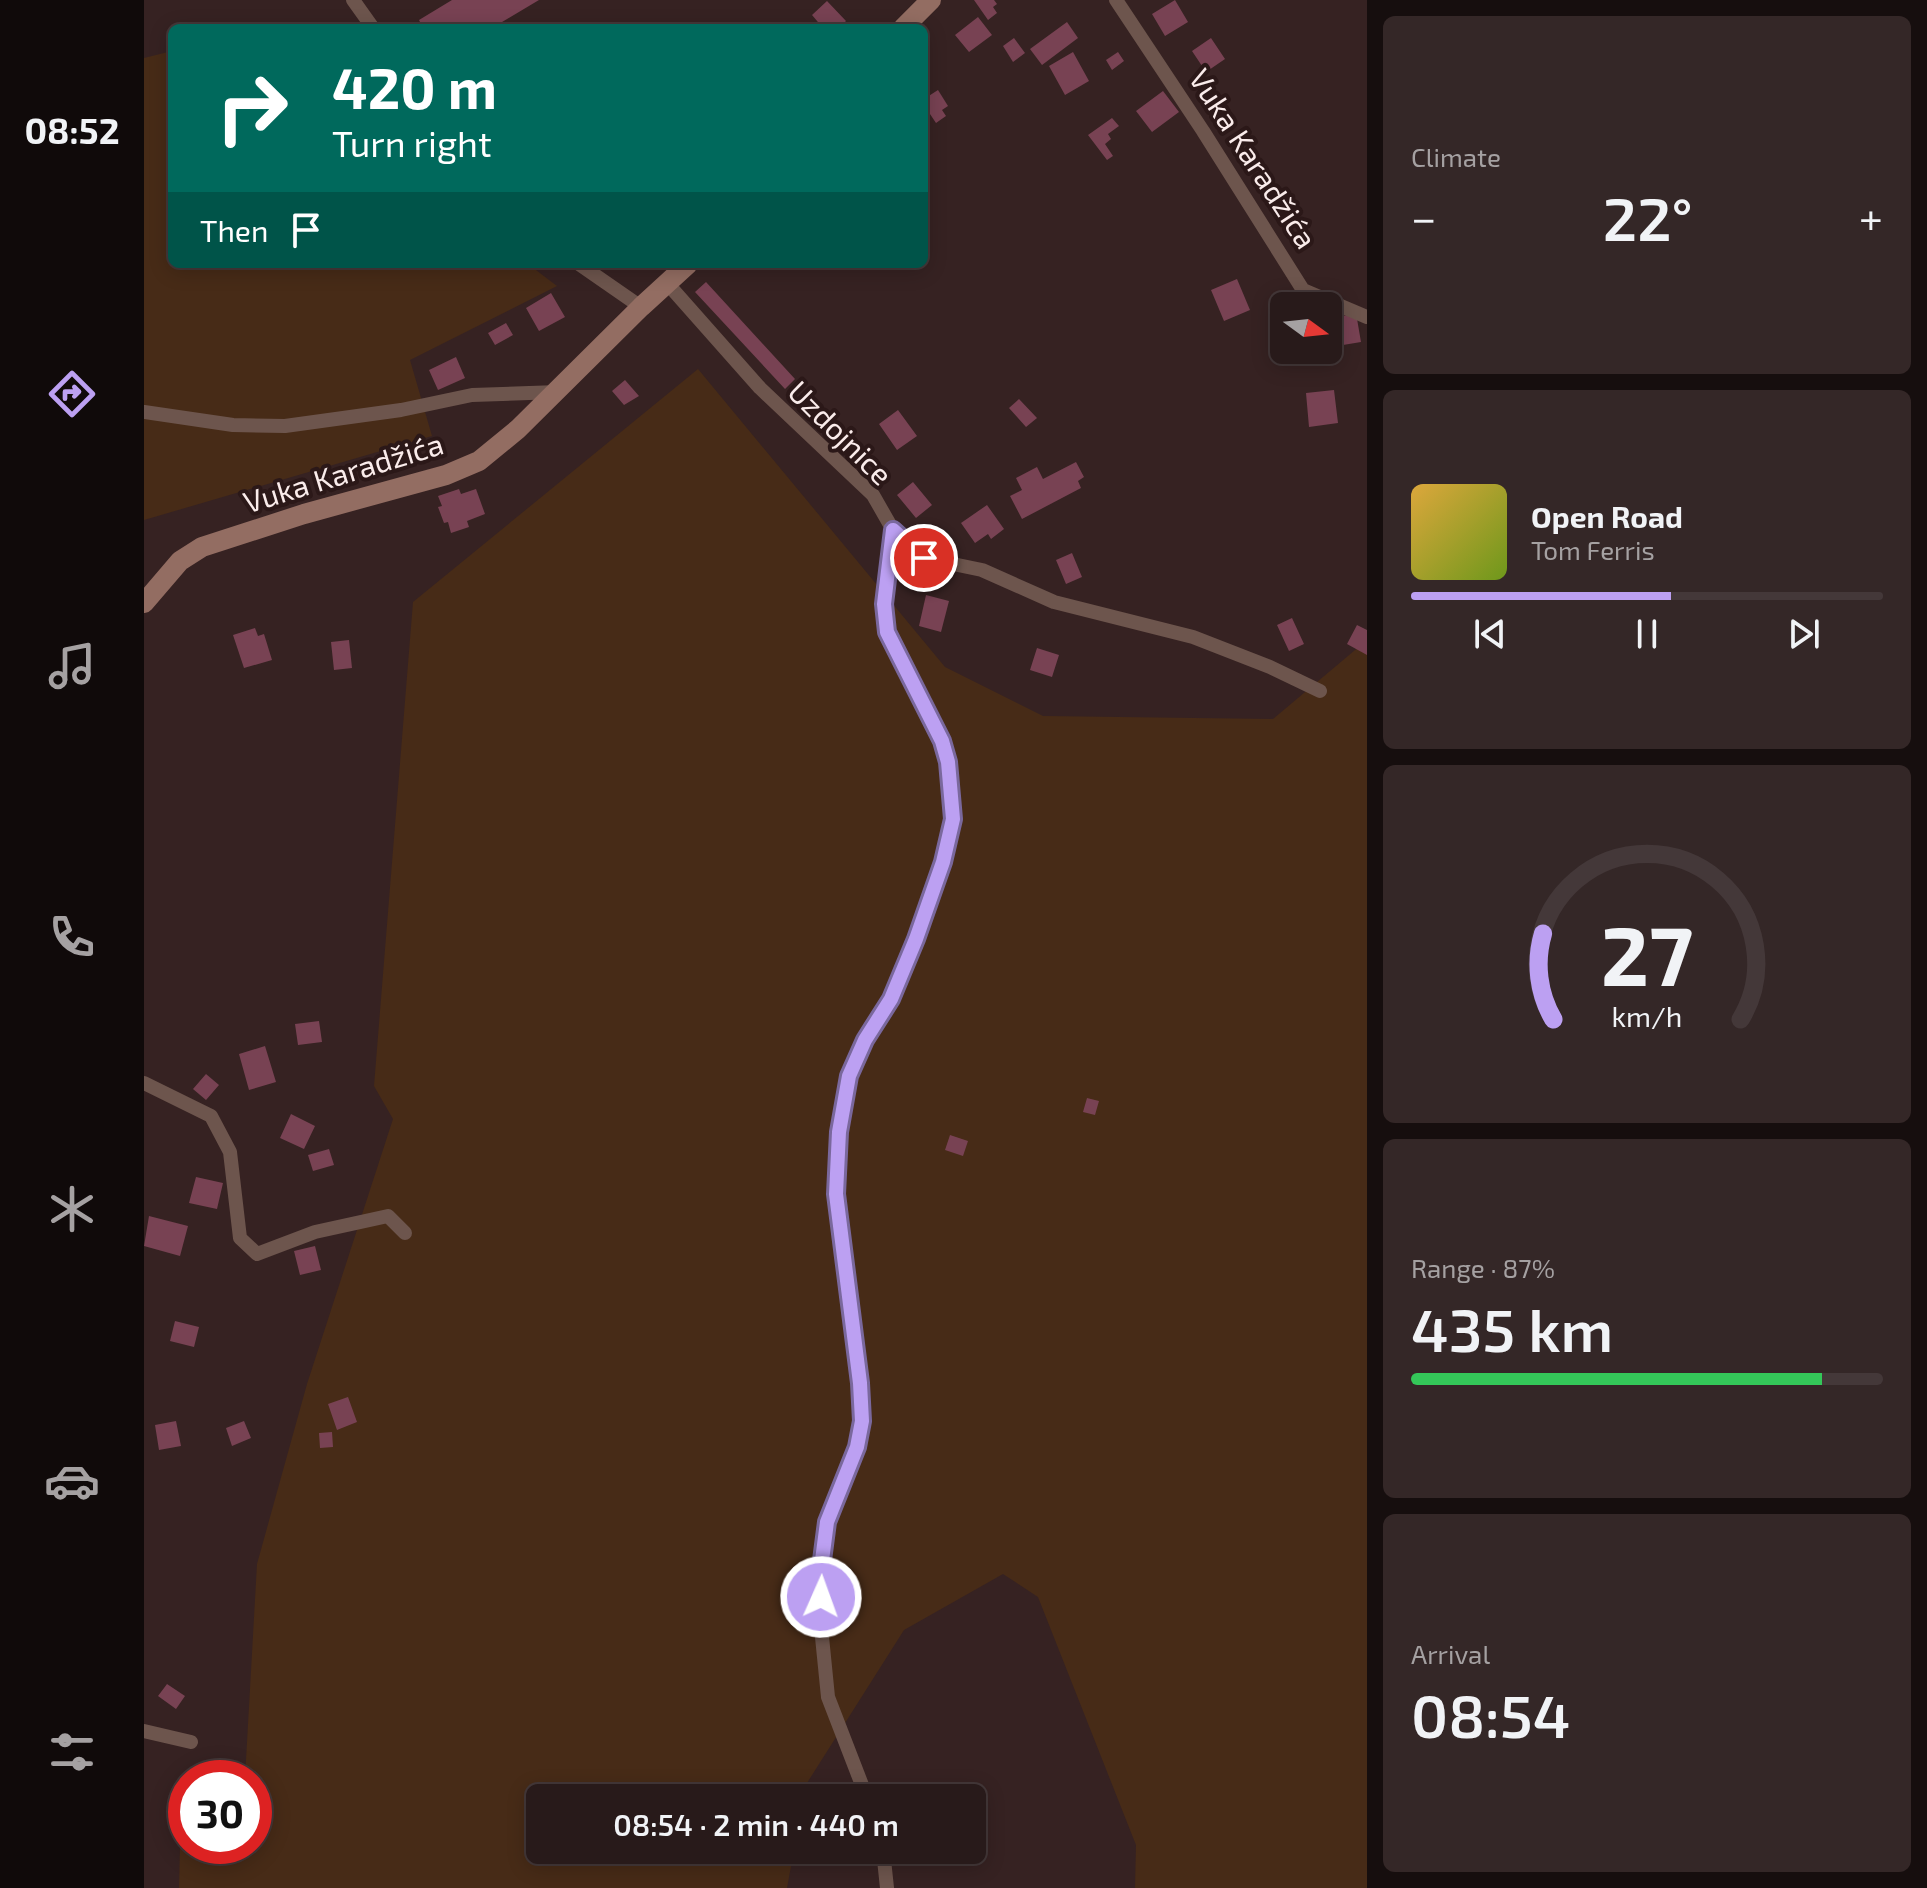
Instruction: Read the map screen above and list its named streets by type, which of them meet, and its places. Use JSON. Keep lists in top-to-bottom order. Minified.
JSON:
{"streets":{"street":["Vuka Karadžića","Uzdojnice"]},"crossings":[["Vuka Karadžića","Uzdojnice"]],"north":"right","page":{"tabs":"08:52","tile":["Climate",["Range · 87%","435 km"],["Arrival","08:54"]],"turn":["420 m","Turn right"],"heat":["−","22°","+"],"then":"Then","song":["Open Road","Tom Ferris"],"limit":"30","trip":"08:54 · 2 min · 440 m","gauge":["27","km/h"]}}
